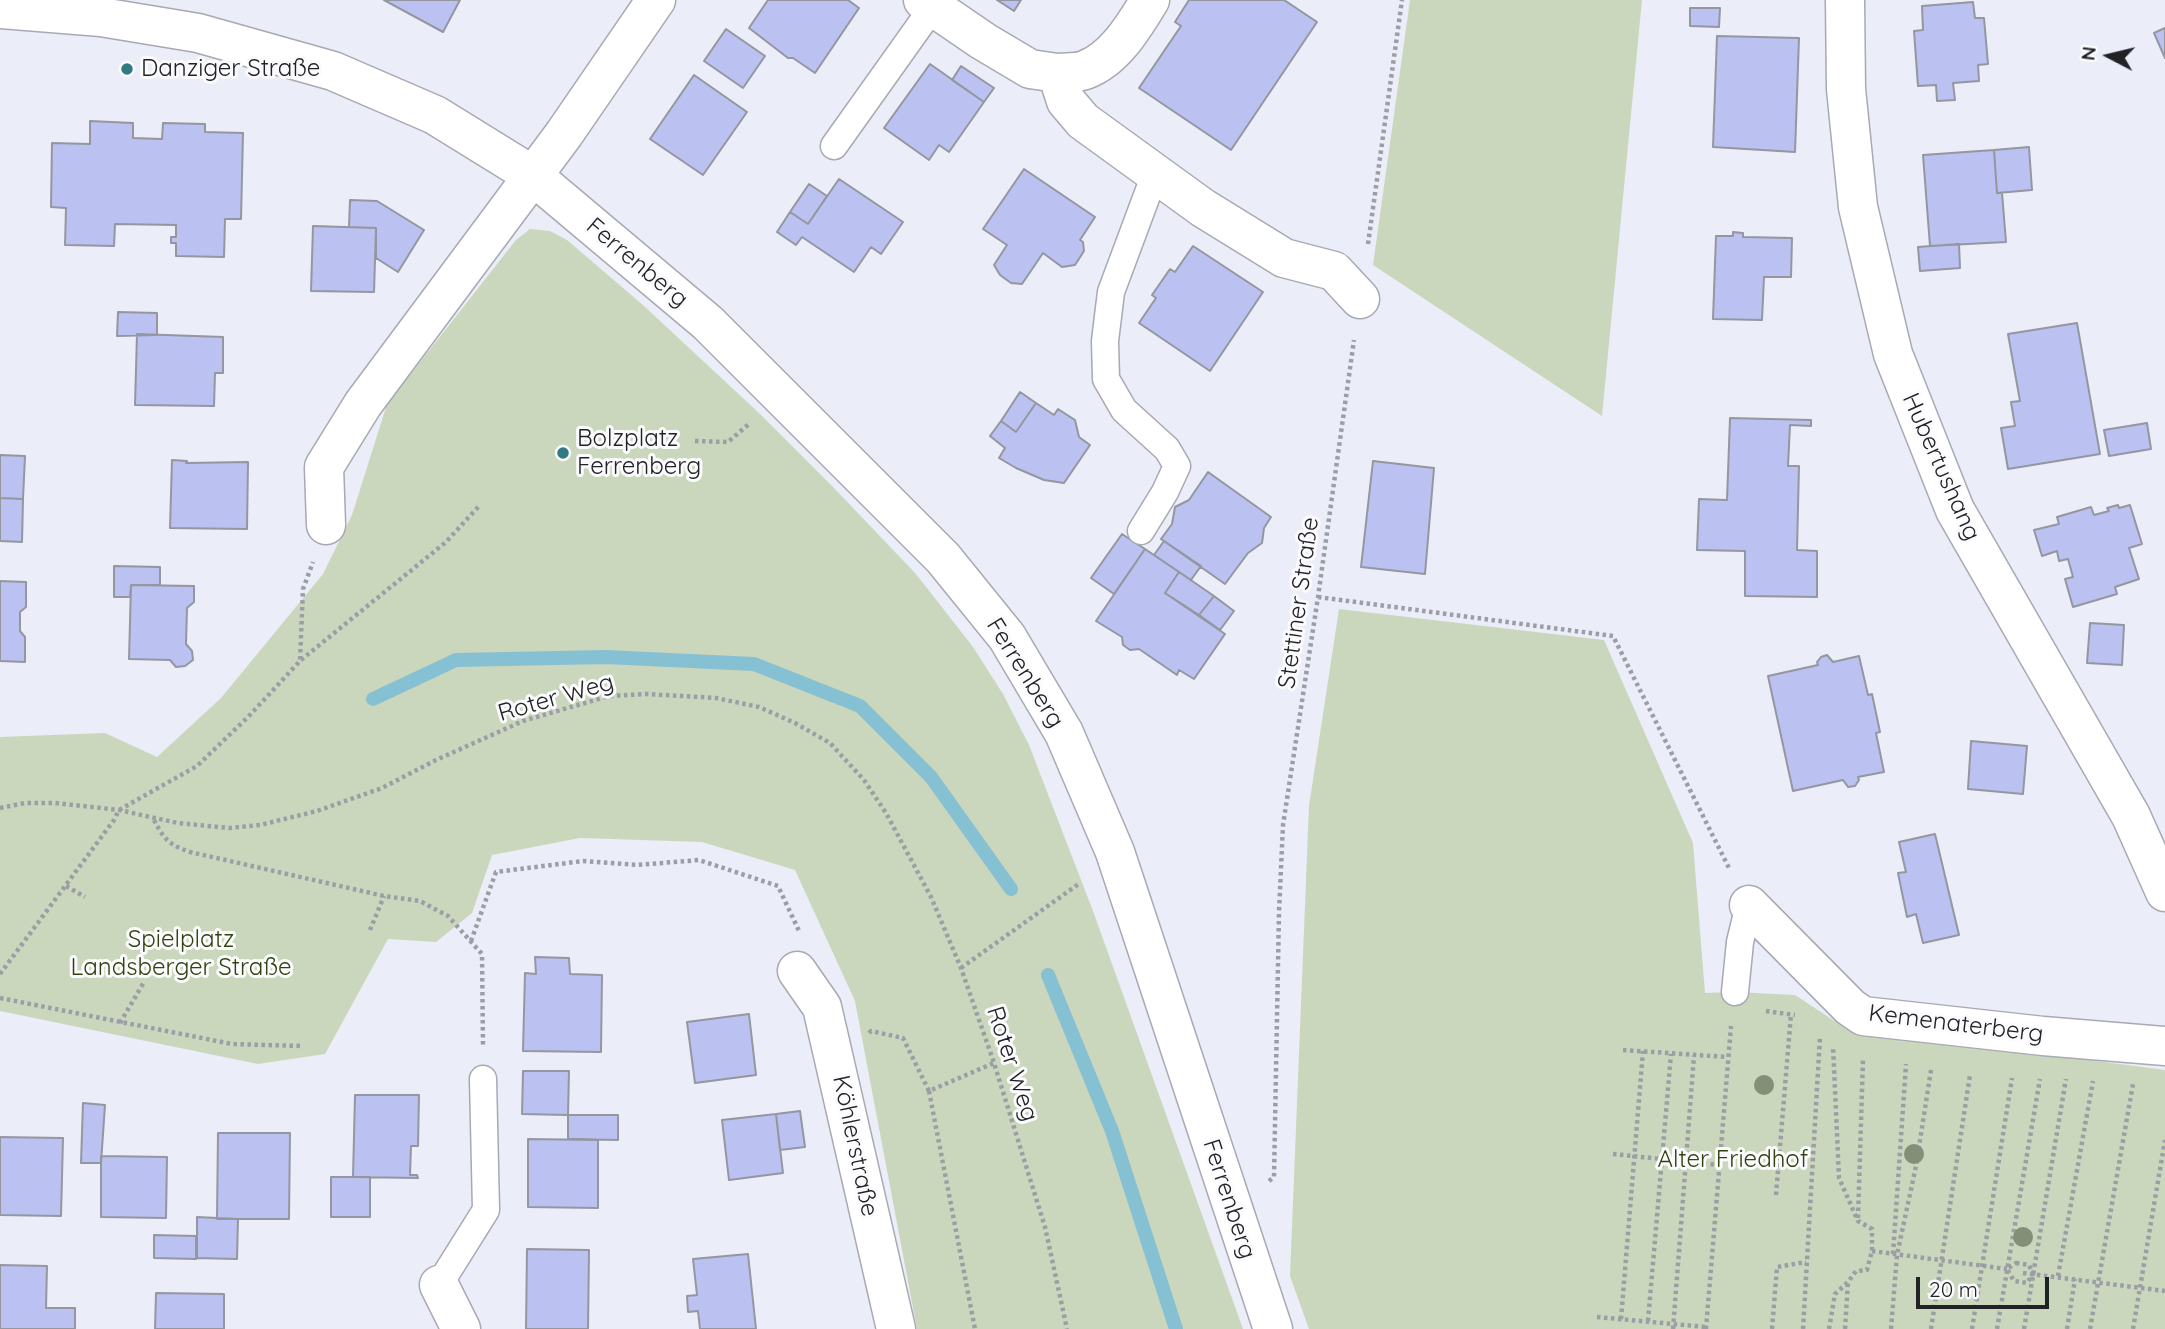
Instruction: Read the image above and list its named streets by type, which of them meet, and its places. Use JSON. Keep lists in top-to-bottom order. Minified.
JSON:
{"streets":{"street":["Ferrenberg","Hubertushang","Kemenaterberg","Köhlerstraße"],"path":["Stettiner Straße","Roter Weg"]},"parks":["Spielplatz Landsberger Straße","Alter Friedhof"],"places":["Danziger Straße","Bolzplatz Ferrenberg"],"scale_bar":"20 m","north":"left"}
